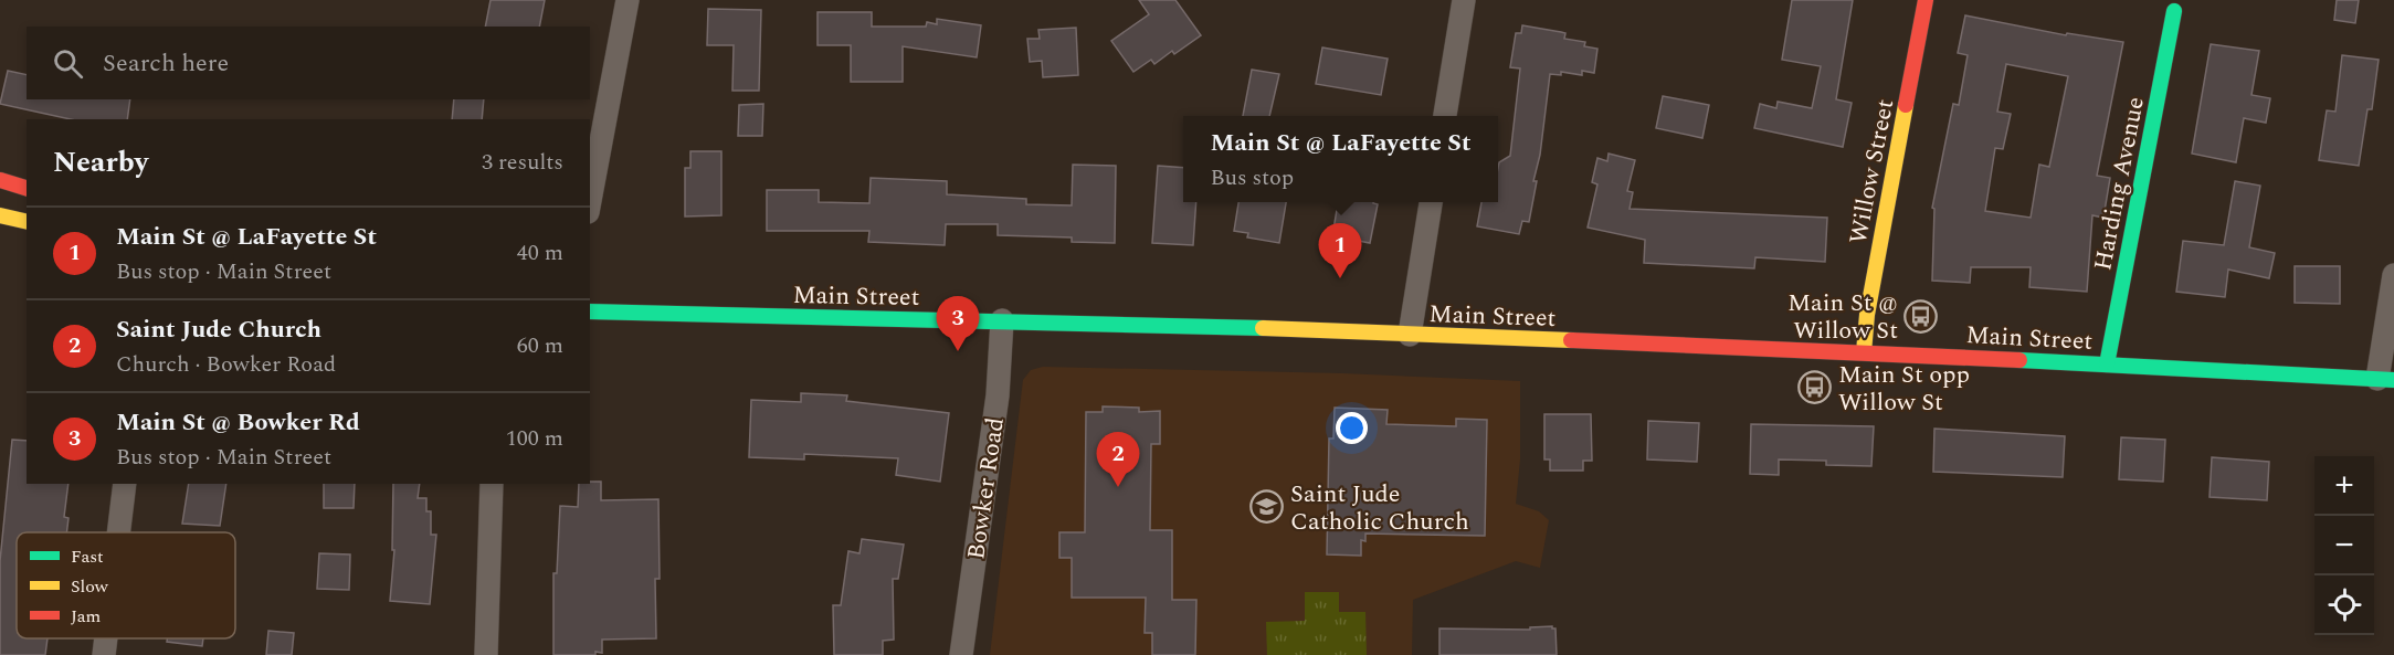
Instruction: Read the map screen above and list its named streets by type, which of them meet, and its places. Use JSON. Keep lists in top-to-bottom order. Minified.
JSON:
{"streets":{"main road":["Willow Street","Harding Avenue","Main Street"],"street":["Bowker Road"]},"crossings":[["Willow Street","Main Street"],["Harding Avenue","Main Street"],["Main Street","Bowker Road"]],"places":{"bus stop":["Main St @ Willow St","Main St opp Willow St"],"school or university":["Saint Jude Catholic Church"]},"legend":["Fast","Slow","Jam"],"page":{"search":"Search here","popup":["Main St @ LaFayette St","Bus stop"],"heading":["Nearby","3 results"],"list":[{"mark":"1","name":"Main St @ LaFayette St","note":"Bus stop · Main Street","value":"40 m"},{"mark":"2","name":"Saint Jude Church","note":"Church · Bowker Road","value":"60 m"},{"mark":"3","name":"Main St @ Bowker Rd","note":"Bus stop · Main Street","value":"100 m"}],"pins":["1","3","2"],"map_buttons":["+","−"]}}
